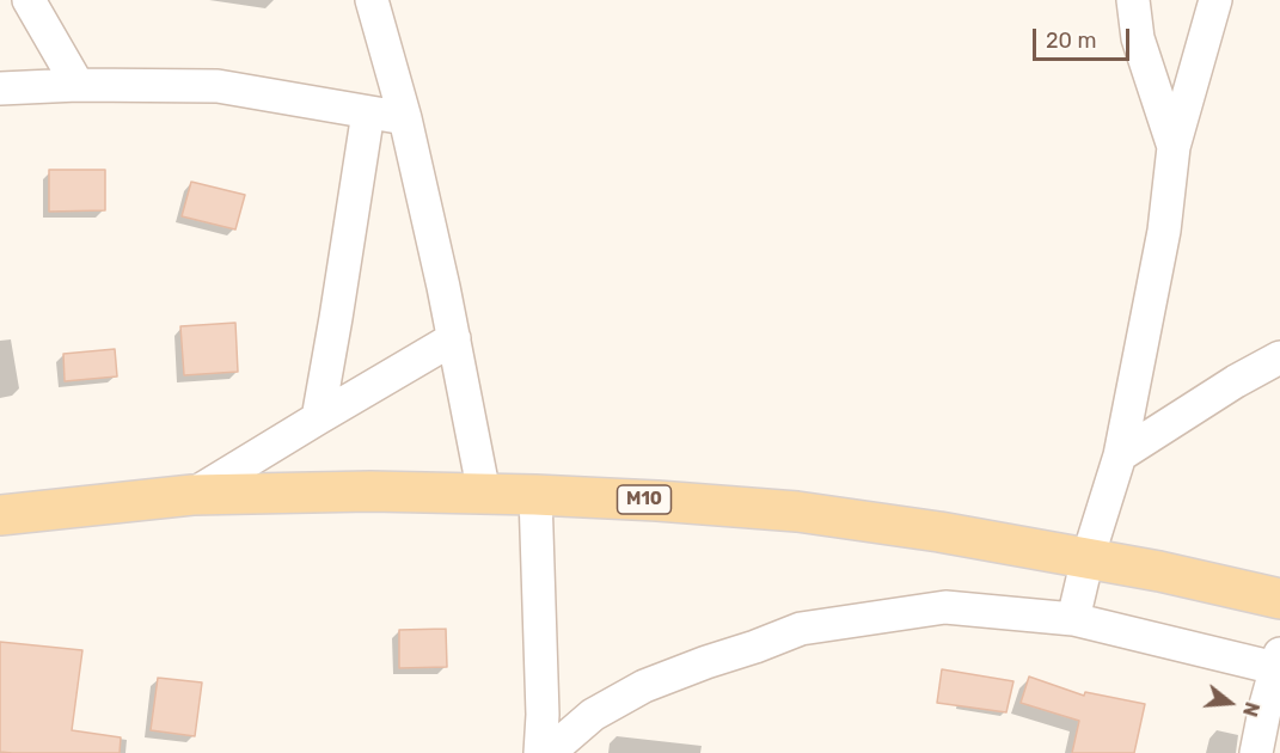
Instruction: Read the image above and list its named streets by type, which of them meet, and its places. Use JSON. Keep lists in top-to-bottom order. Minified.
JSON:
{"streets":{"main road":["M10"]},"scale_bar":"20 m","north":"right"}
